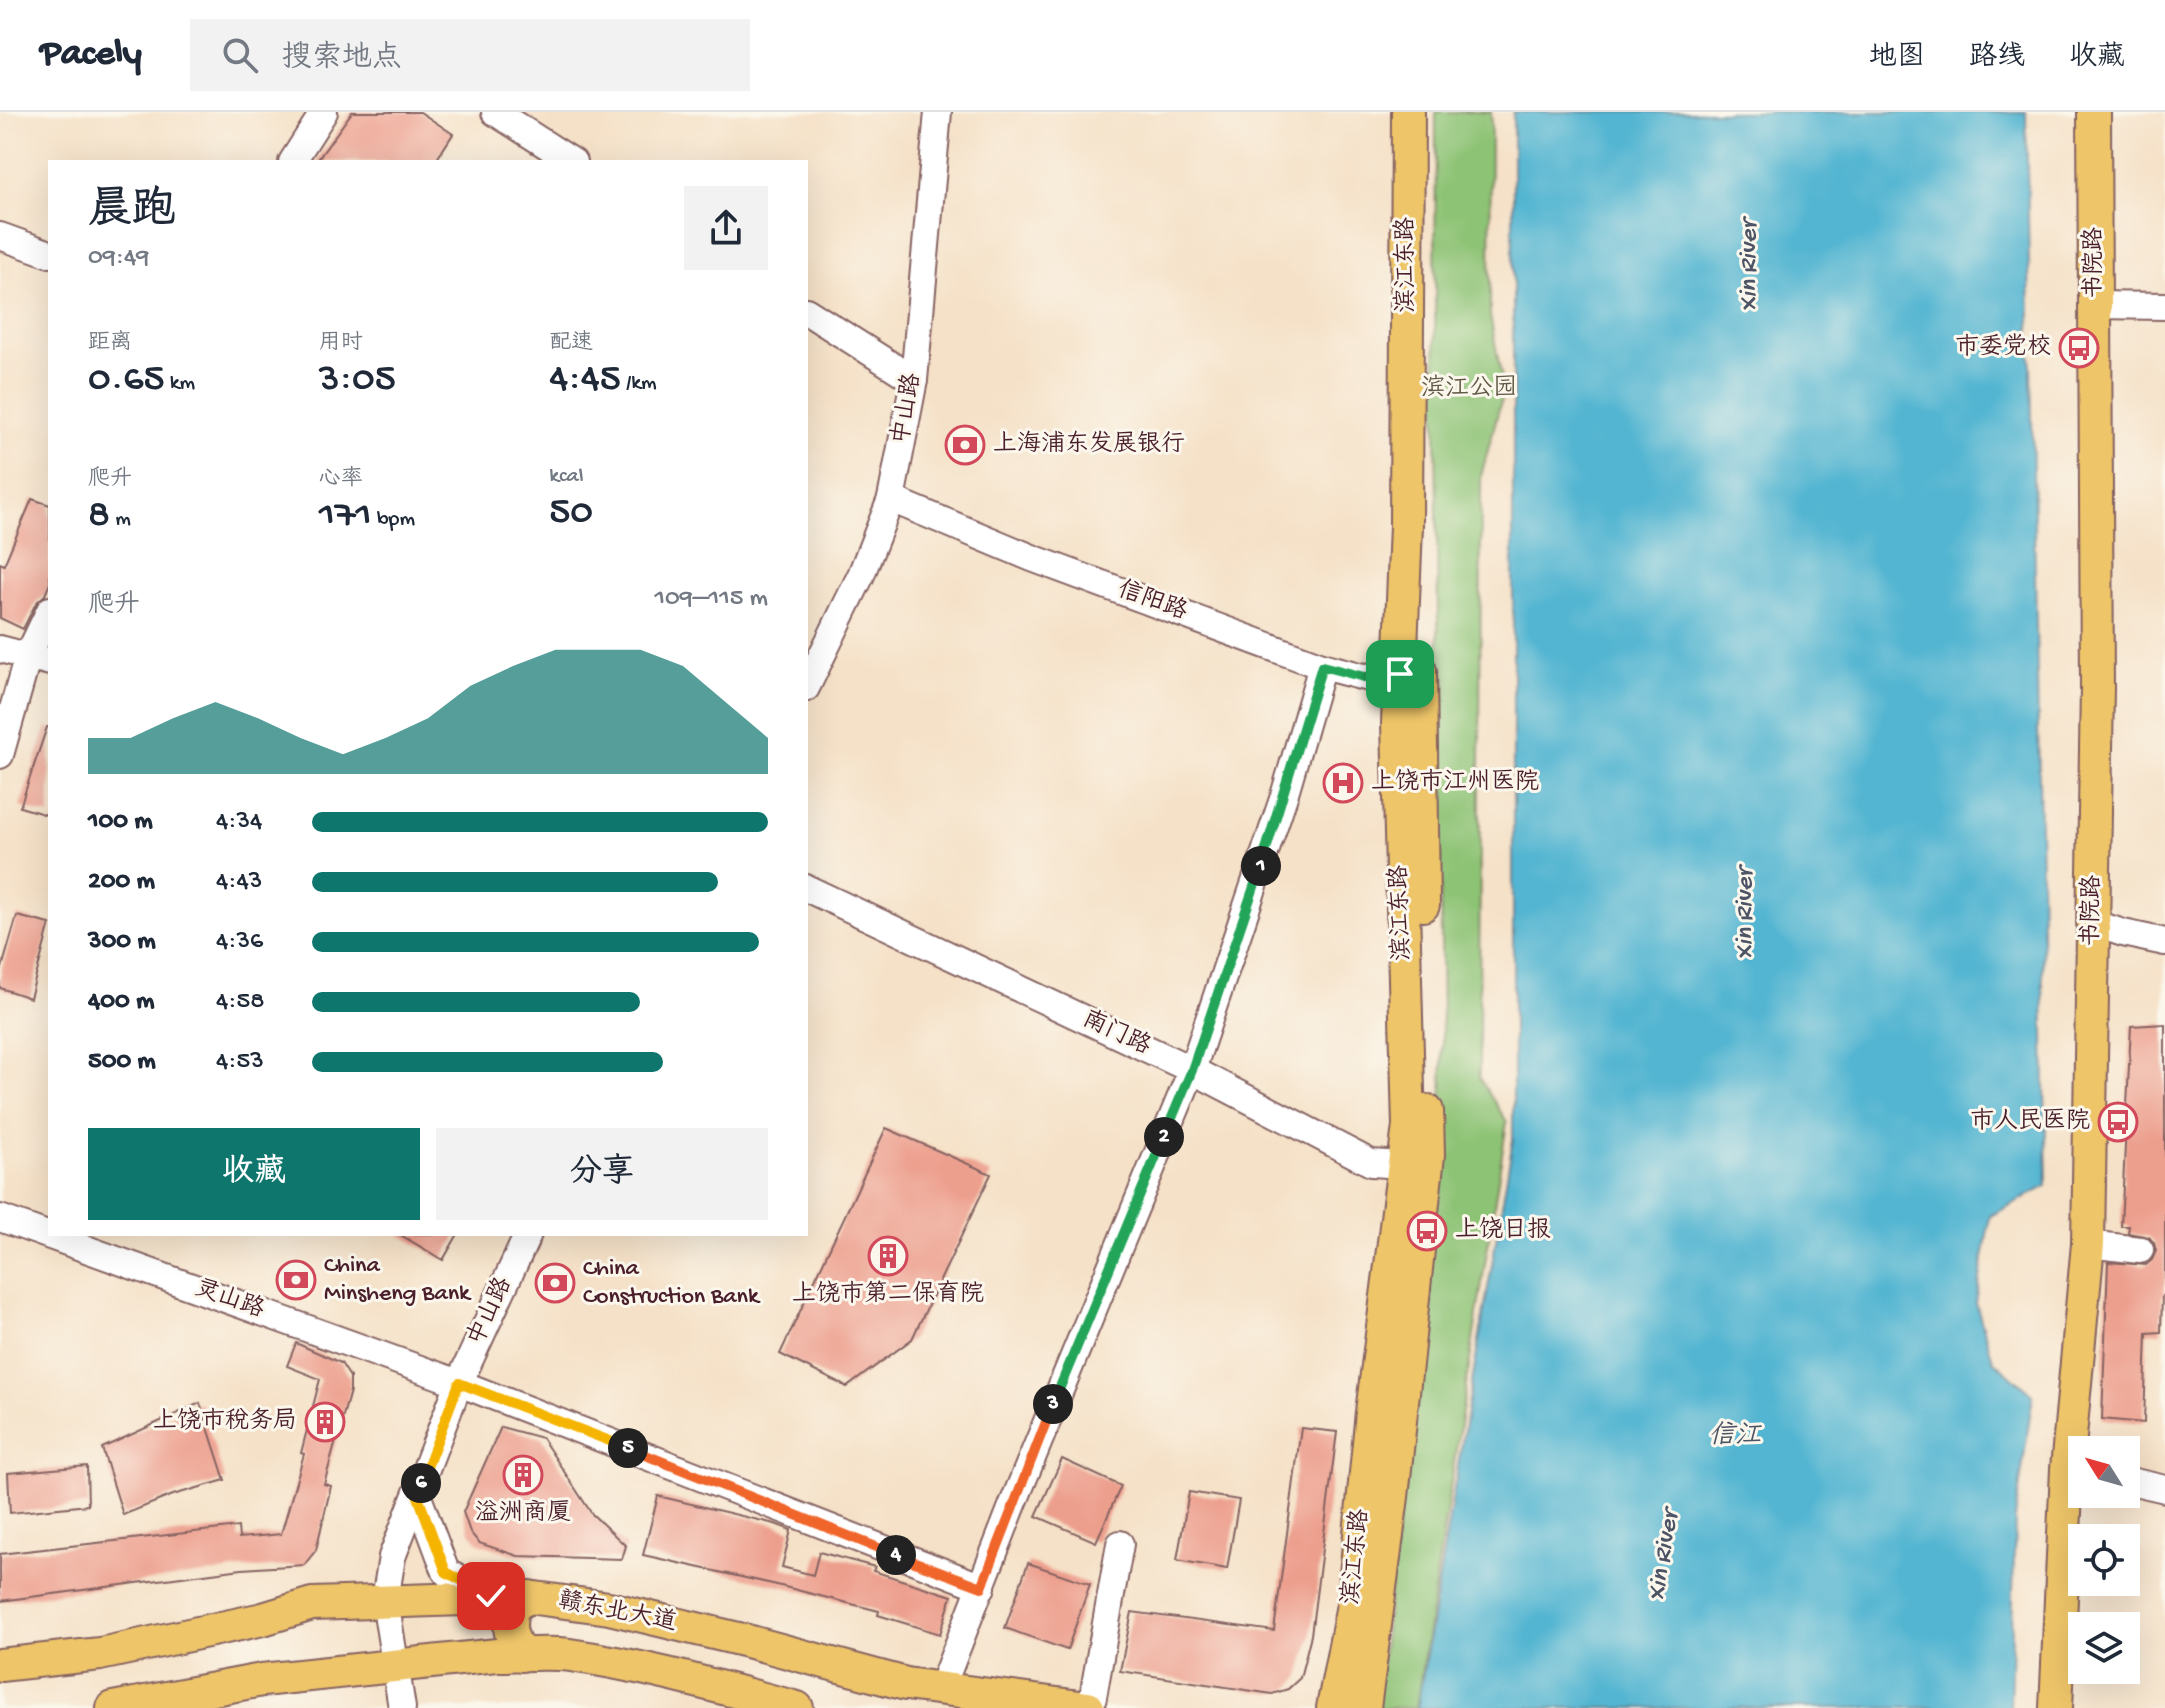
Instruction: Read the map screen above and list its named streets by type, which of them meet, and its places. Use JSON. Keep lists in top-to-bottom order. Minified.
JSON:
{"streets":{"main road":["书院路","滨江东路","赣东北大道"],"street":["中山路","信阳路","南门路","灵山路"]},"crossings":[["滨江东路","信阳路"],["滨江东路","南门路"],["中山路","信阳路"],["中山路","灵山路"],["中山路","赣东北大道"]],"water":["Xin River","信江"],"parks":["滨江公园"],"places":{"bus stop":["市委党校","市人民医院","上饶日报"],"bank":["上海浦东发展银行","China Minsheng Bank","China Construction Bank"],"hospital":["上饶市江州医院"],"building":["上饶市第二保育院","上饶市税务局","溢洲商厦"]},"north":"top left","page":{"header":"Pacely","search":"搜索地点","nav":["地图","路线","收藏"],"heading":["晨跑","09:49"],"stats":[["距离","0.65 km"],["用时","3:05"],["配速","4:45 /km"],["爬升","8 m"],["心率","171 bpm"],["kcal","50"]],"chart":["爬升","109–115 m"],"list":[{"name":"100 m","note":"4:34"},{"name":"200 m","note":"4:43"},{"name":"300 m","note":"4:36"},{"name":"400 m","note":"4:58"},{"name":"500 m","note":"4:53"}],"pins":["1","2","3","5","6","4"],"buttons":["收藏","分享"]}}
